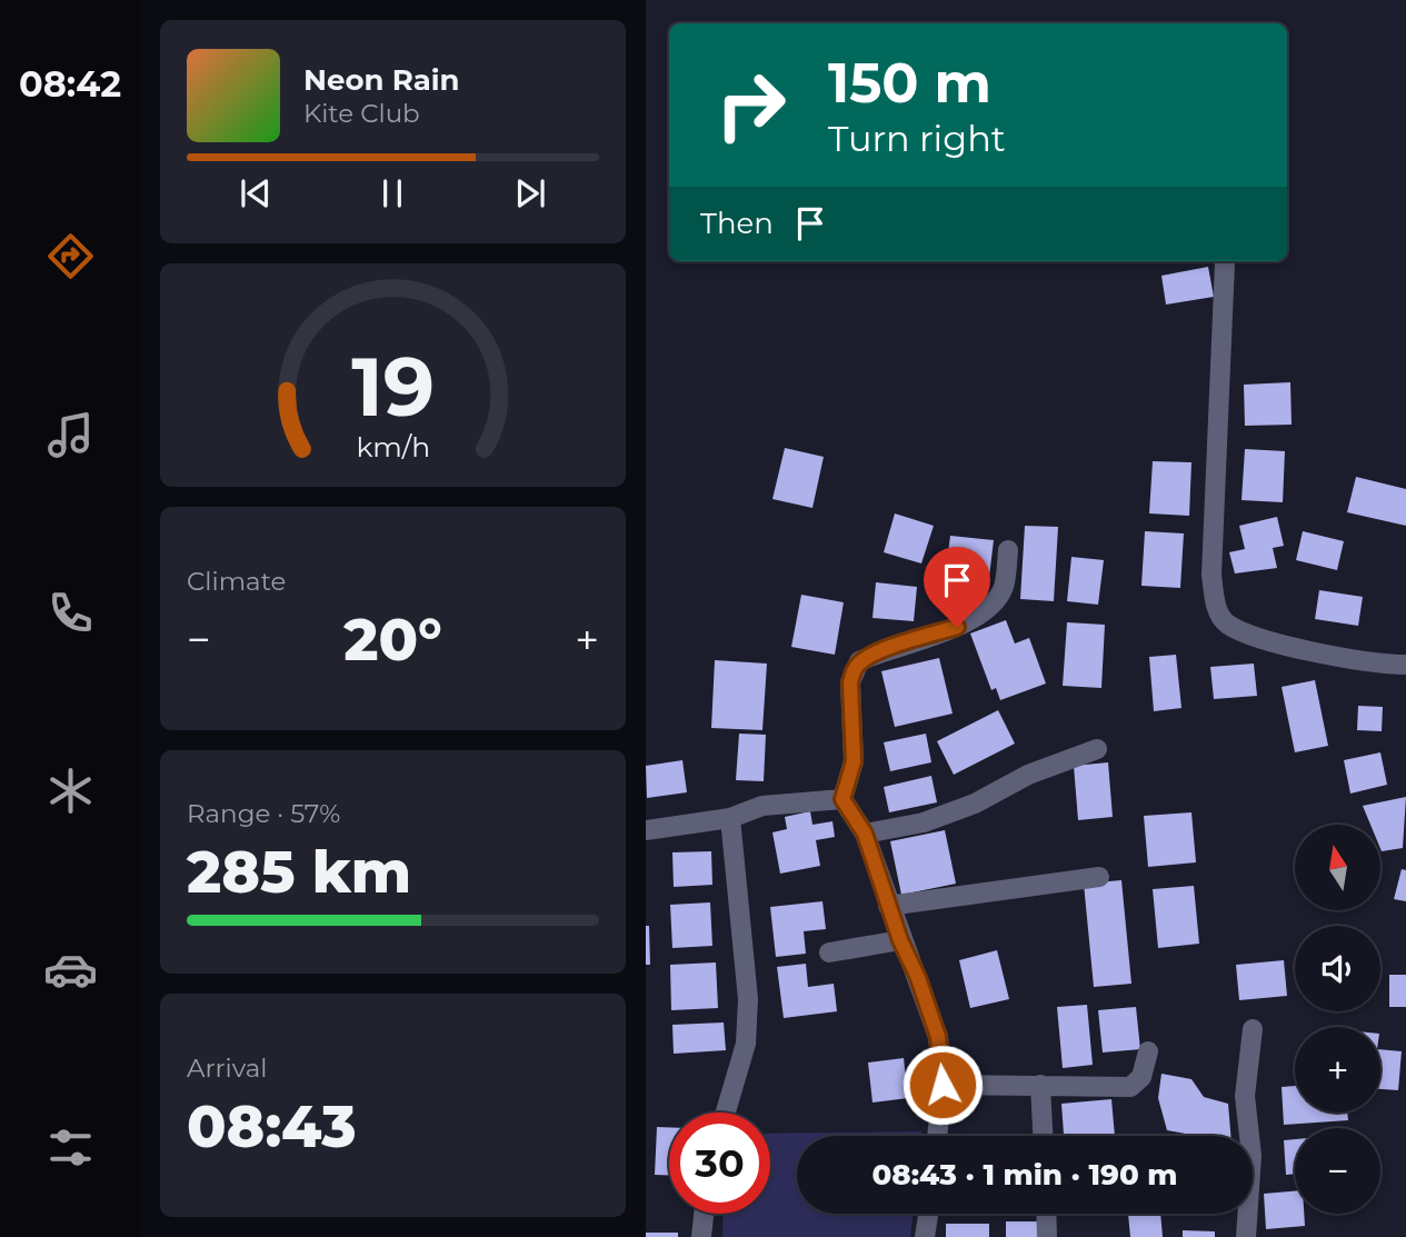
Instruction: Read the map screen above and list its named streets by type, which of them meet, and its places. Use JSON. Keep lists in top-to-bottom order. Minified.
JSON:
{"north":"top","page":{"tabs":"08:42","turn":["150 m","Turn right"],"song":["Neon Rain","Kite Club"],"then":"Then","tile":["Climate",["Range · 57%","285 km"],["Arrival","08:43"]],"heat":["−","20°","+"],"map_buttons":["+","−"],"limit":"30","trip":"08:43 · 1 min · 190 m","gauge":["19","km/h"]}}
